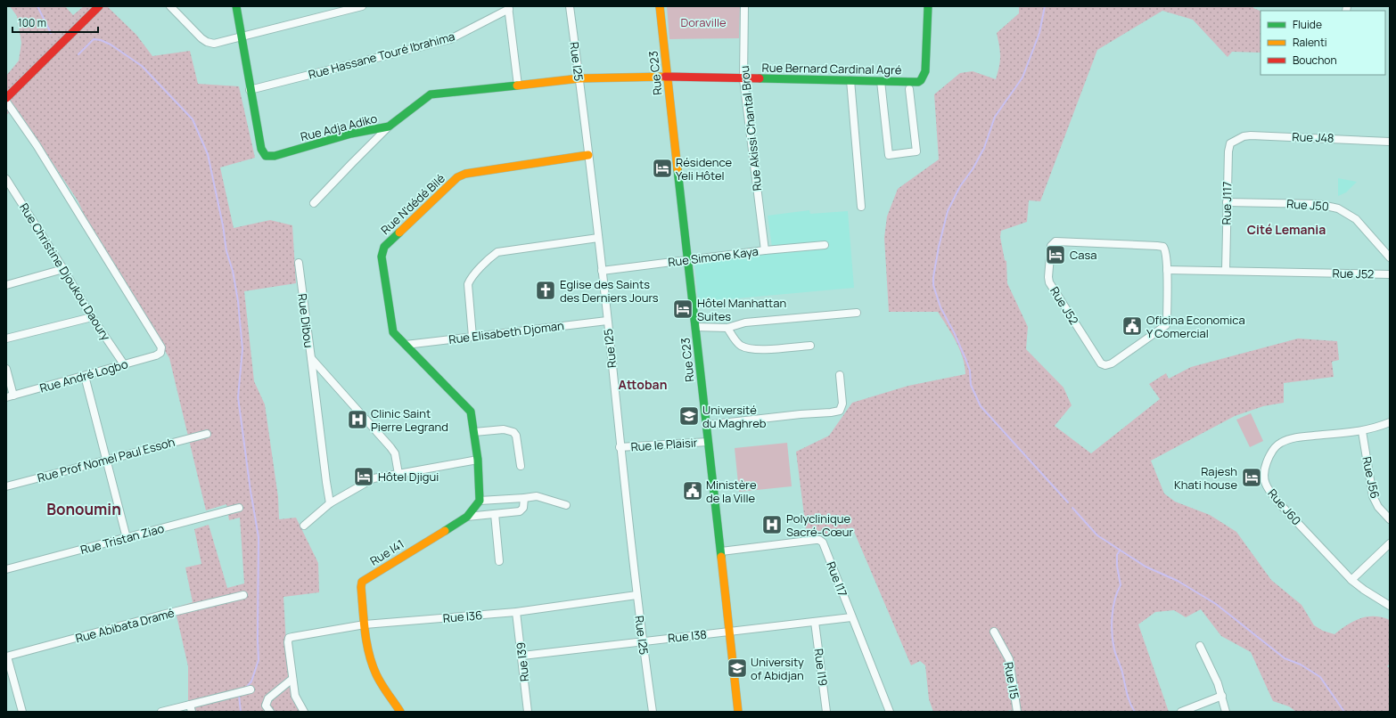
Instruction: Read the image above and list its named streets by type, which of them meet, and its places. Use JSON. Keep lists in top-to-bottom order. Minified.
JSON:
{"streets":{"street":["Rue Hassane Touré Ibrahima","Rue I25","Rue Bernard Cardinal Agré","Rue C23","Rue Adja Adiko","Rue Akissi Chantal Brou","Rue J48","Rue J117","Rue N'dédé Bilé","Rue J50","Rue Simone Kaya","Rue Christine Djoukou Daoury","Rue J52","Rue Dibou","Rue Elisabeth Djoman","Rue André Logbo","Rue le Plaisir","Rue Prof Nomel Paul Essoh","Rue J56","Rue J60","Rue Tristan Ziao","Rue I41","Rue I17","Rue I36","Rue Abibata Dramé","Rue I38","Rue I39","Rue I19","Rue I15"]},"crossings":[["Rue Hassane Touré Ibrahima","Rue Adja Adiko"],["Rue I25","Rue Adja Adiko"],["Rue I25","Rue N'dédé Bilé"],["Rue I25","Rue Simone Kaya"],["Rue I25","Rue Elisabeth Djoman"],["Rue I25","Rue le Plaisir"],["Rue I25","Rue I36"],["Rue I25","Rue I38"],["Rue Bernard Cardinal Agré","Rue C23"],["Rue Bernard Cardinal Agré","Rue Adja Adiko"],["Rue Bernard Cardinal Agré","Rue Akissi Chantal Brou"],["Rue C23","Rue Adja Adiko"],["Rue C23","Rue Simone Kaya"],["Rue C23","Rue le Plaisir"],["Rue C23","Rue I17"],["Rue C23","Rue I38"],["Rue Akissi Chantal Brou","Rue Simone Kaya"],["Rue J48","Rue J117"],["Rue J117","Rue J50"],["Rue J117","Rue J52"],["Rue N'dédé Bilé","Rue Elisabeth Djoman"],["Rue Christine Djoukou Daoury","Rue André Logbo"],["Rue J56","Rue J60"],["Rue I41","Rue I36"],["Rue I17","Rue I38"],["Rue I36","Rue I39"],["Rue I38","Rue I39"],["Rue I38","Rue I19"]],"districts":["Cité Lemania","Attoban","Bonoumin"],"parks":["Doraville"],"places":{"hotel":["Résidence Yeli Hôtel","Casa","Hôtel Manhattan Suites","Hôtel Djigui","Rajesh Khati house"],"church":["Eglise des Saints des Derniers Jours"],"public building":["Oficina Economica Y Comercial","Ministère de la Ville"],"school or university":["Université du Maghreb","University of Abidjan"],"hospital":["Clinic Saint Pierre Legrand","Polyclinique Sacré-Cœur"]},"legend":["Fluide","Ralenti","Bouchon"],"scale_bar":"100 m"}
